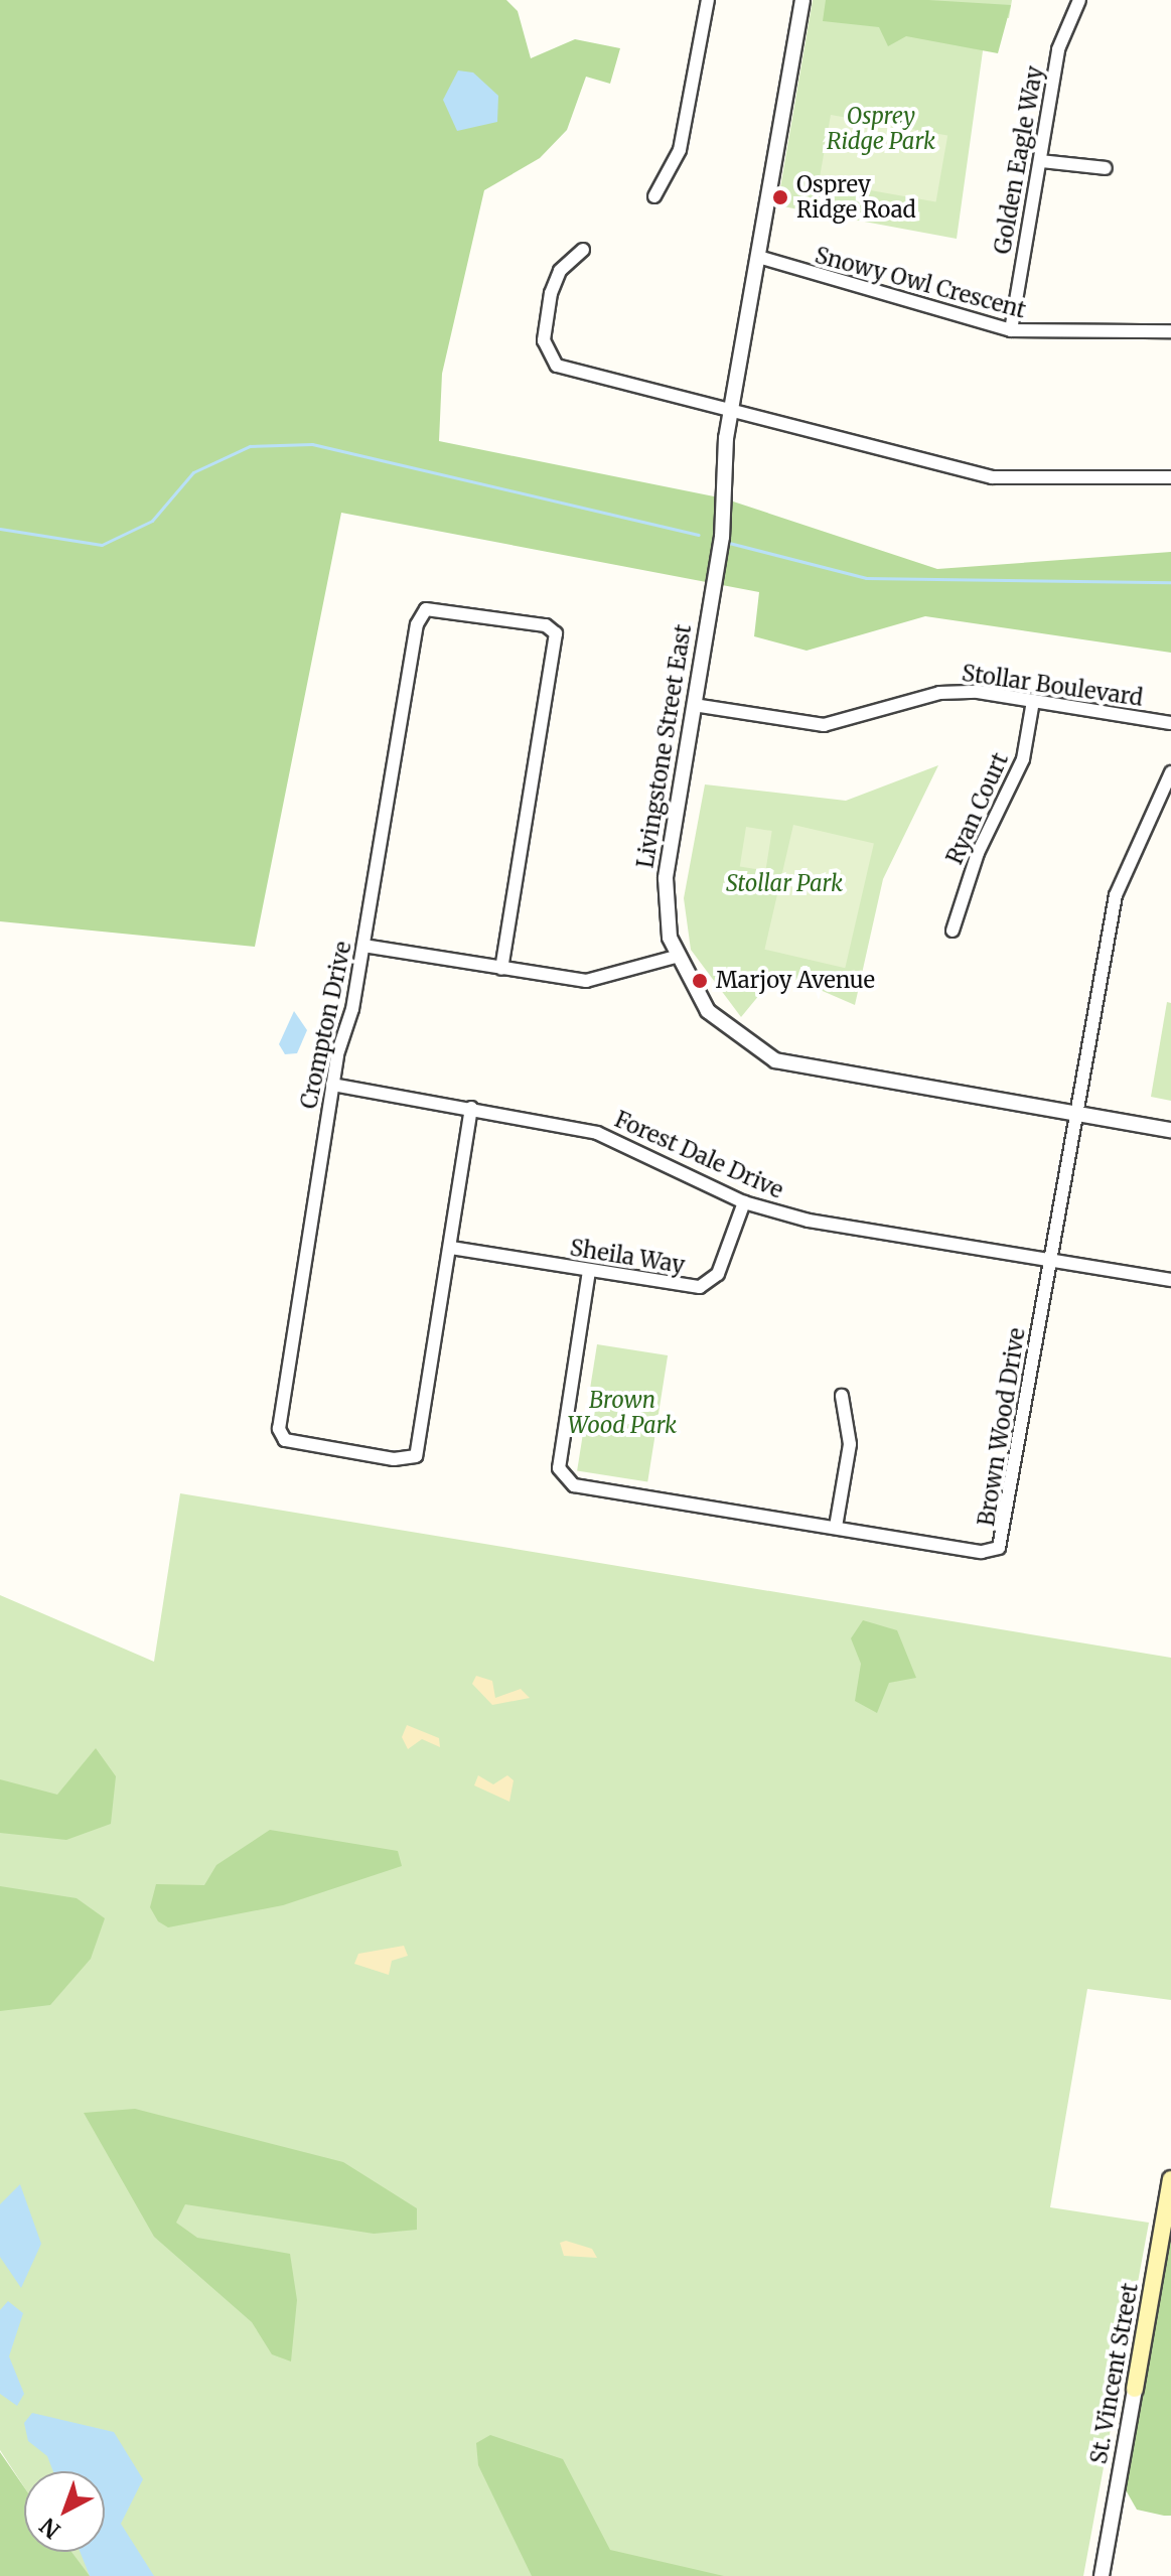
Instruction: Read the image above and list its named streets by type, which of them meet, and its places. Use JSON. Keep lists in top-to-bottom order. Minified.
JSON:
{"streets":{"main road":["St. Vincent Street"],"street":["Golden Eagle Way","Snowy Owl Crescent","Stollar Boulevard","Livingstone Street East","Ryan Court","Crompton Drive","Forest Dale Drive","Sheila Way","Brown Wood Drive"]},"crossings":[["Golden Eagle Way","Snowy Owl Crescent"],["Snowy Owl Crescent","Livingstone Street East"],["Stollar Boulevard","Livingstone Street East"],["Stollar Boulevard","Ryan Court"],["Livingstone Street East","Brown Wood Drive"],["Crompton Drive","Forest Dale Drive"],["Crompton Drive","Sheila Way"],["Forest Dale Drive","Sheila Way"],["Forest Dale Drive","Brown Wood Drive"],["Sheila Way","Brown Wood Drive"]],"parks":["Osprey Ridge Park","Stollar Park","Brown Wood Park"],"places":["Osprey Ridge Road","Marjoy Avenue"],"north":"bottom left"}
